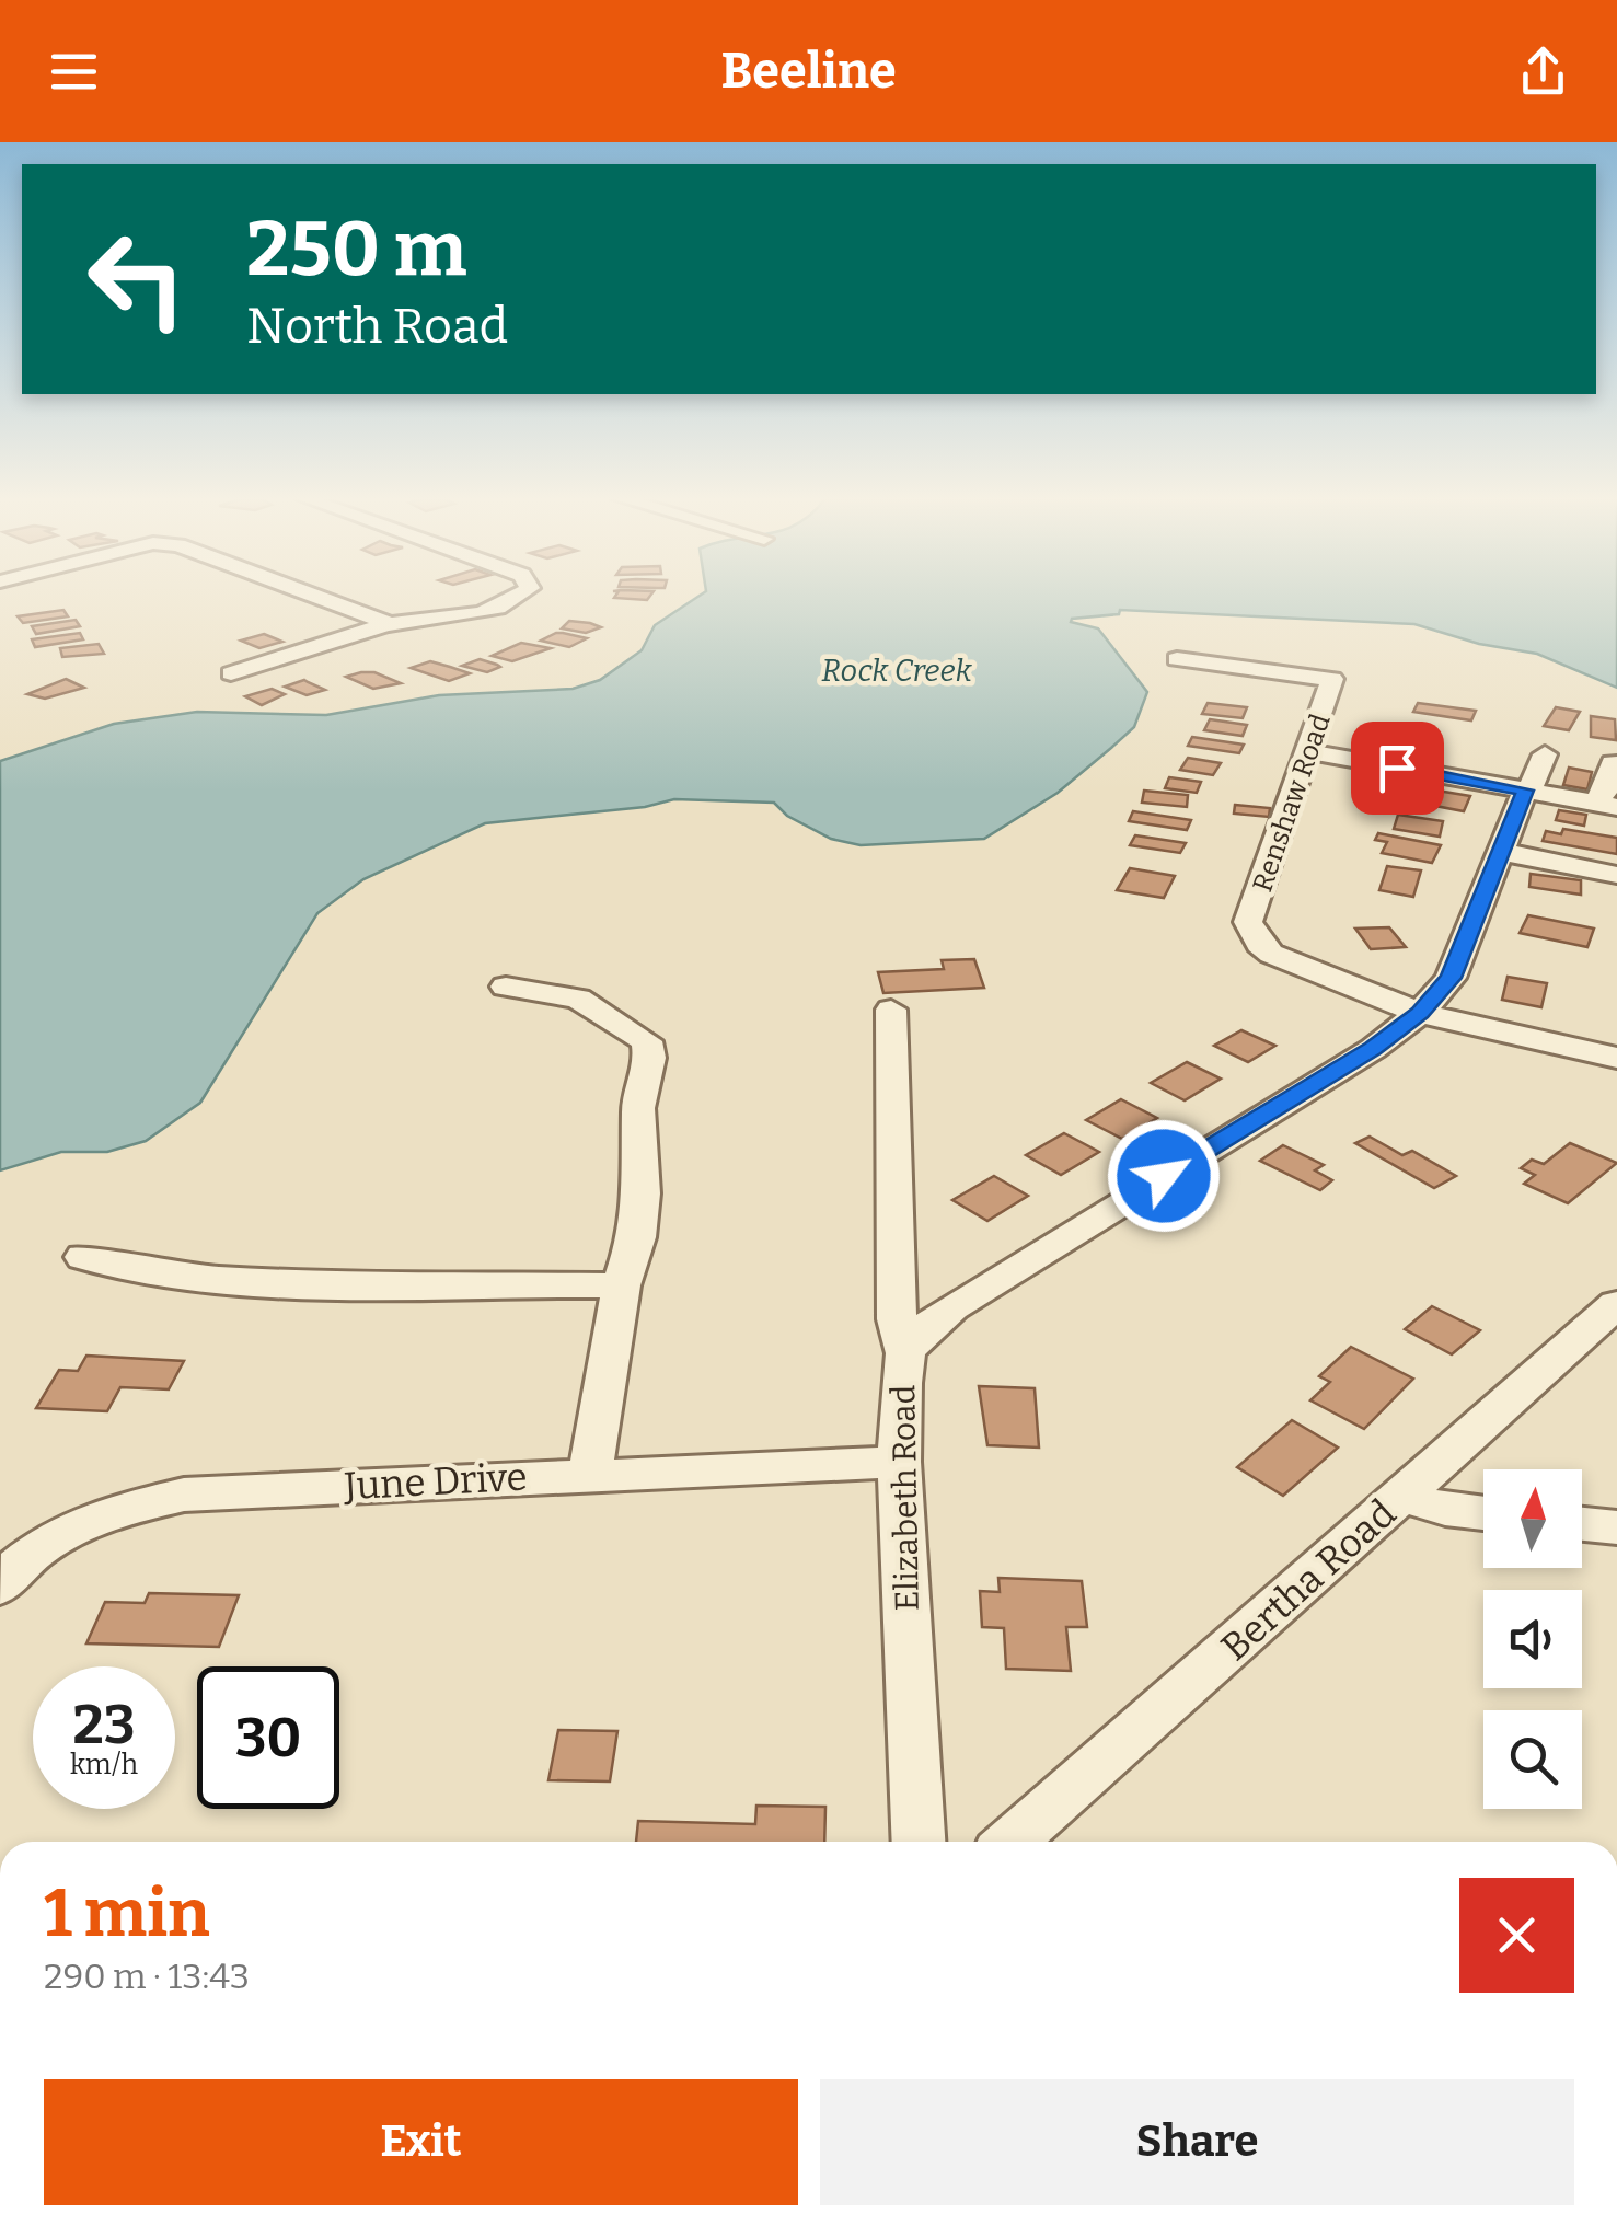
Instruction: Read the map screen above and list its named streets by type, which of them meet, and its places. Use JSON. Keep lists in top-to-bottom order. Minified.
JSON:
{"streets":{"street":["Renshaw Road","June Drive","Elizabeth Road","Bertha Road"]},"crossings":[["Renshaw Road","Elizabeth Road"],["June Drive","Elizabeth Road"]],"water":["Rock Creek"],"north":"top","page":{"header":"Beeline","turn":["250 m","North Road"],"speed":"23 km/h","limit":"30","heading":["1 min","290 m · 13:43"],"buttons":["Exit","Share"]}}
